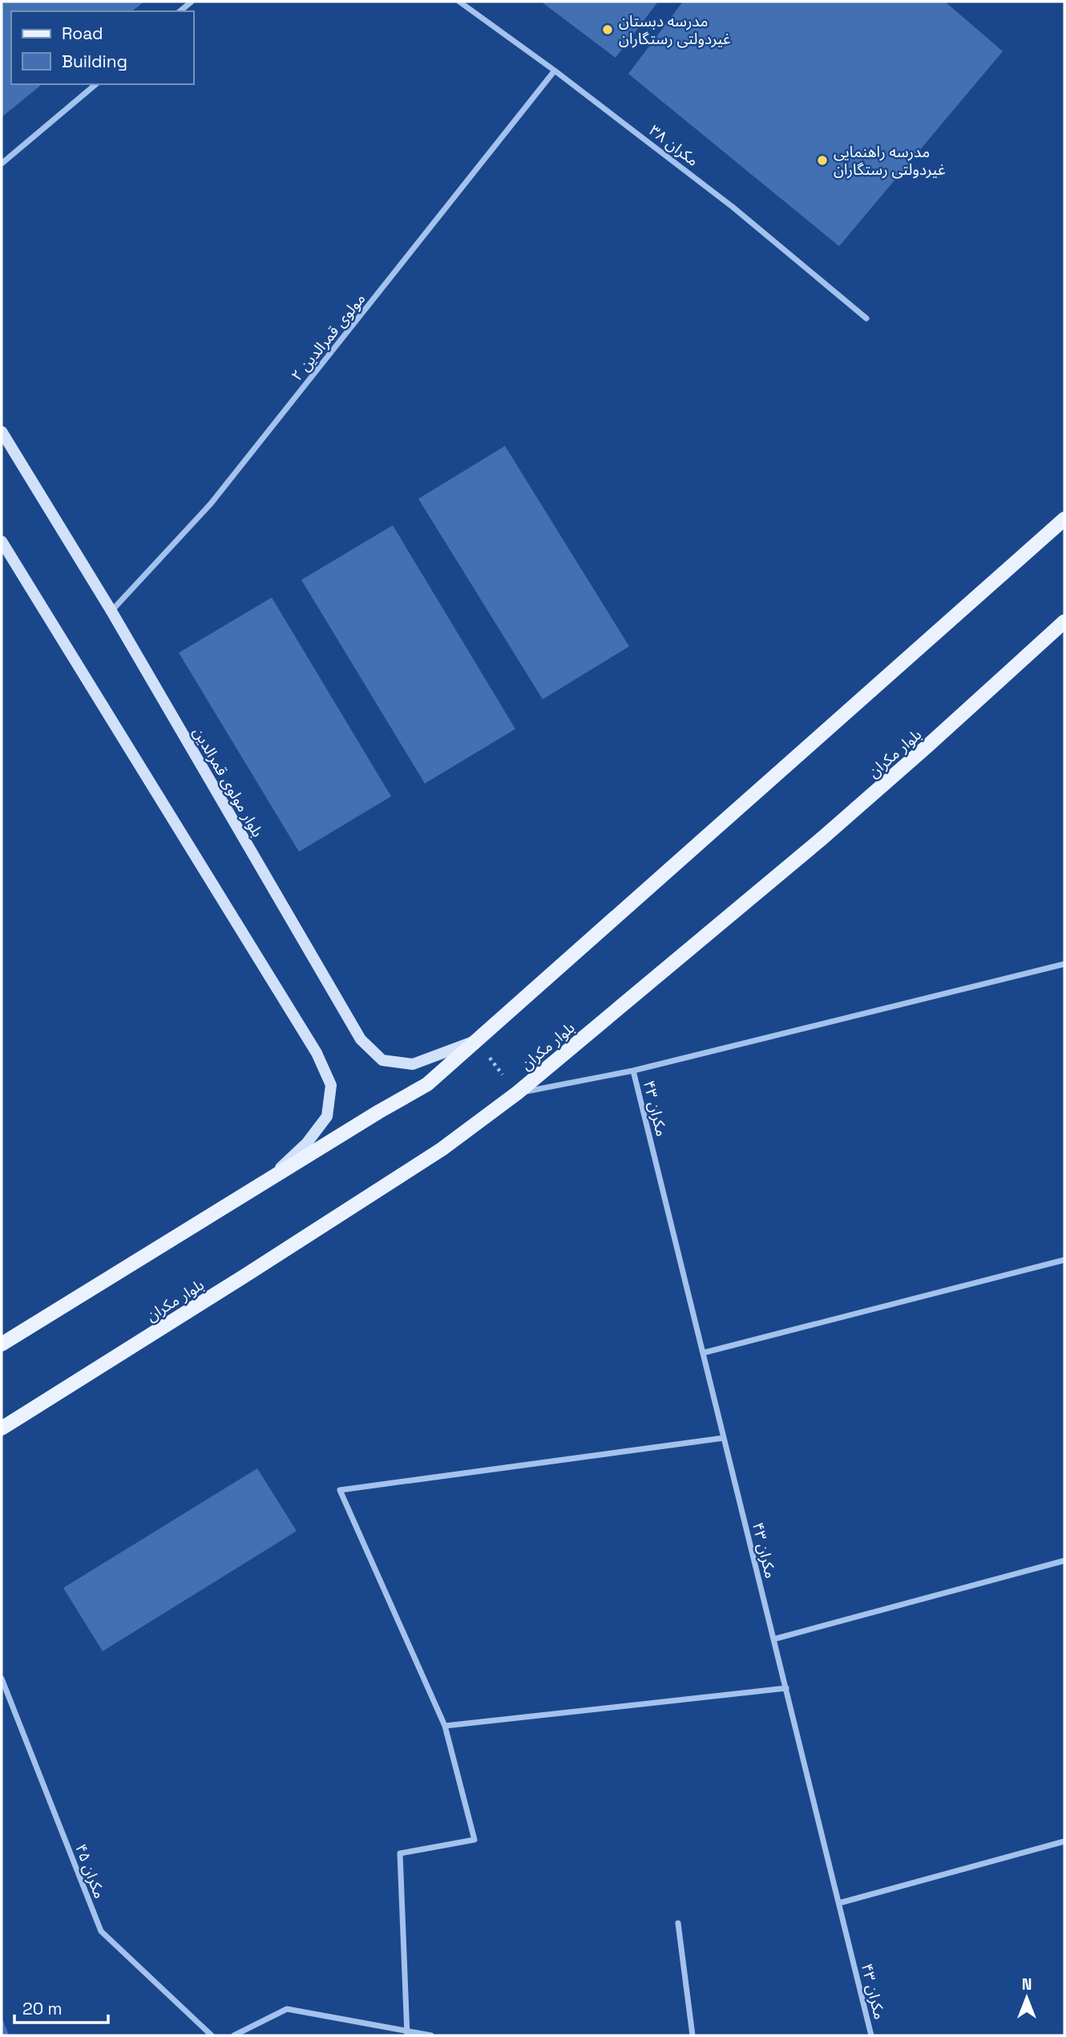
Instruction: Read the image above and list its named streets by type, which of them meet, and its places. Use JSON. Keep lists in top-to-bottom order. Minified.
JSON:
{"streets":{"main road":["بلوار مکران"],"street":["مکران ۳۸","مولوی قمرالدین ۲","بلوار مولوی قمرالدین","مکران ۴۳","مکران ۴۵"]},"crossings":[["مکران ۳۸","مولوی قمرالدین ۲"],["مولوی قمرالدین ۲","بلوار مولوی قمرالدین"],["بلوار مکران","مکران ۴۳"]],"places":["مدرسه دبستان غیردولتی رستگاران","مدرسه راهنمایی غیردولتی رستگاران"],"legend":["Road","Building"],"scale_bar":"20 m","north":"top"}
